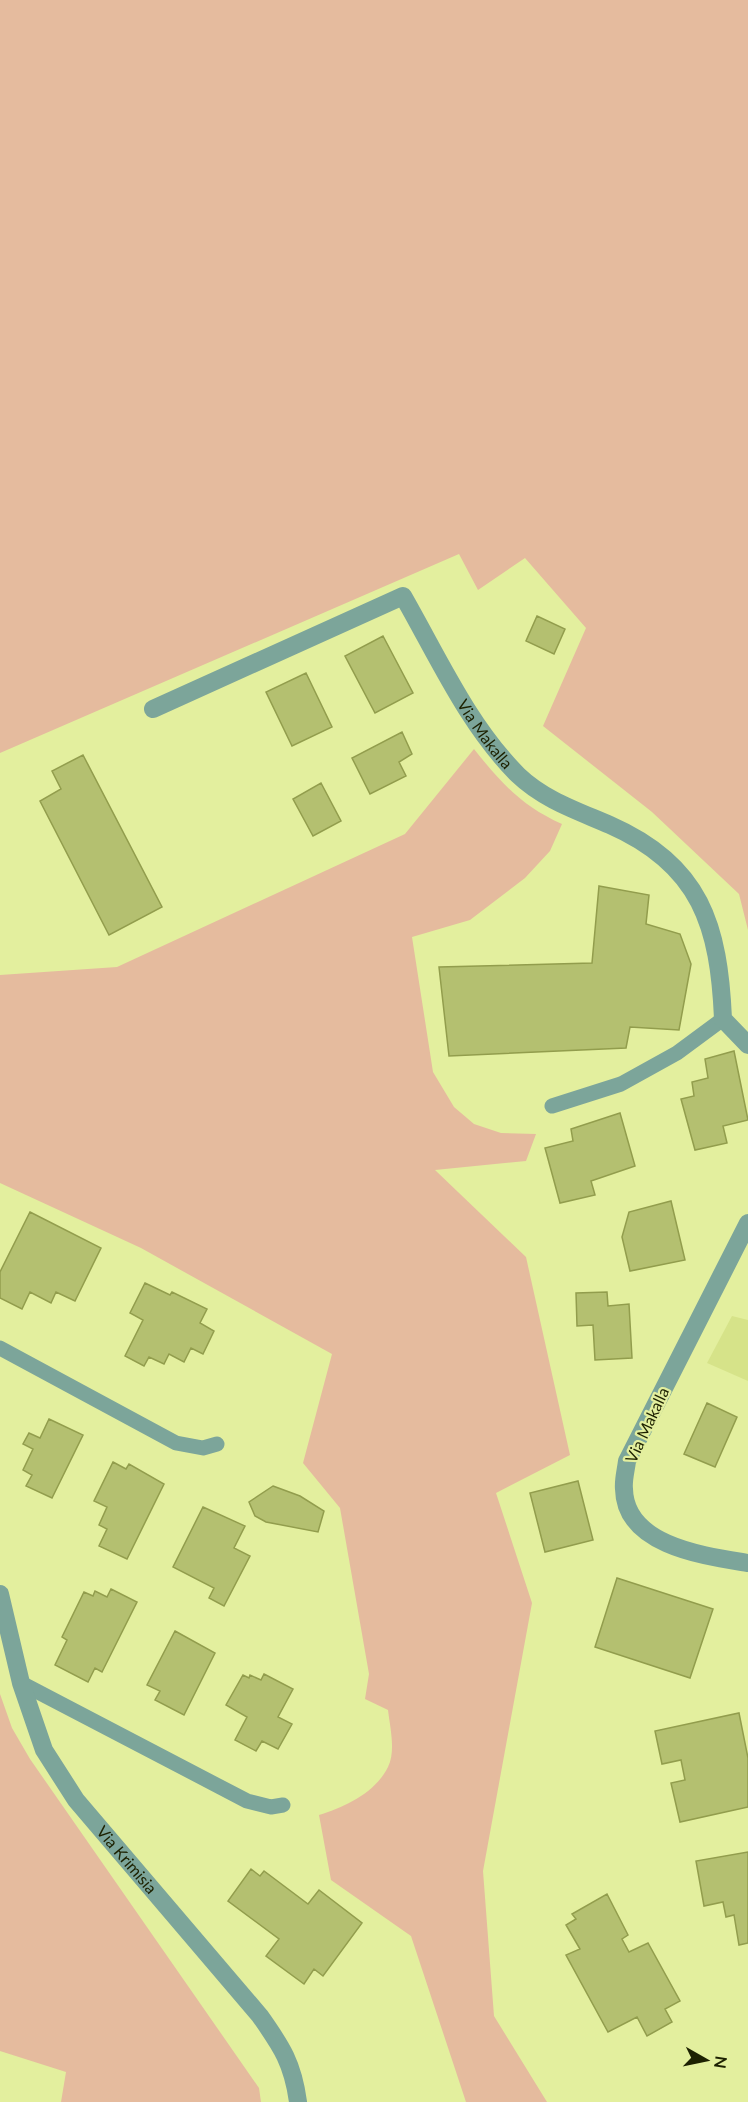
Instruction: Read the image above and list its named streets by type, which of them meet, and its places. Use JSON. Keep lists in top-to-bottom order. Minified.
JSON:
{"streets":{"street":["Via Makalla","Via Krimisia"]},"north":"right"}
